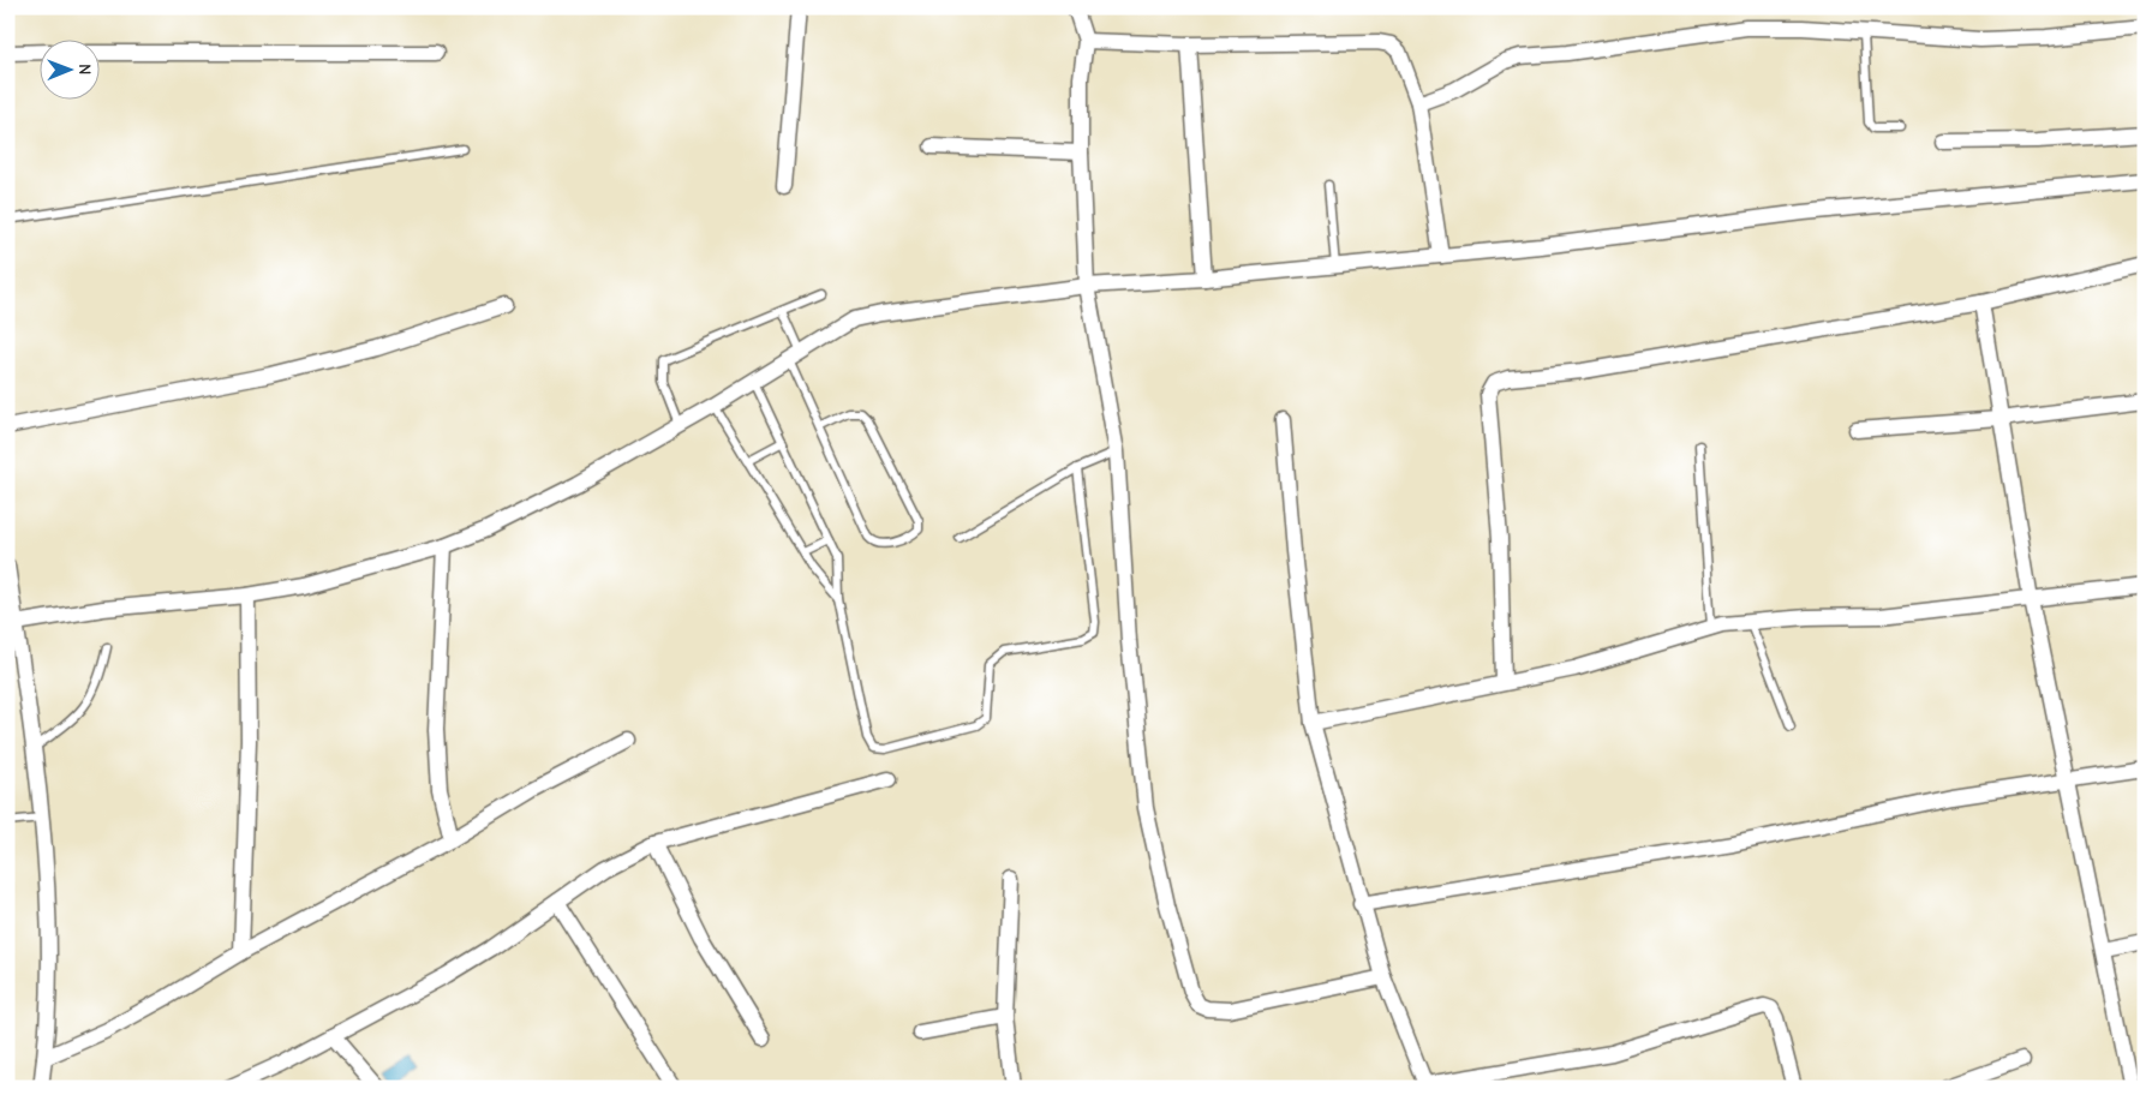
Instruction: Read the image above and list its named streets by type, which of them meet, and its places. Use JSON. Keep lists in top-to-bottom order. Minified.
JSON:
{"north":"right"}
